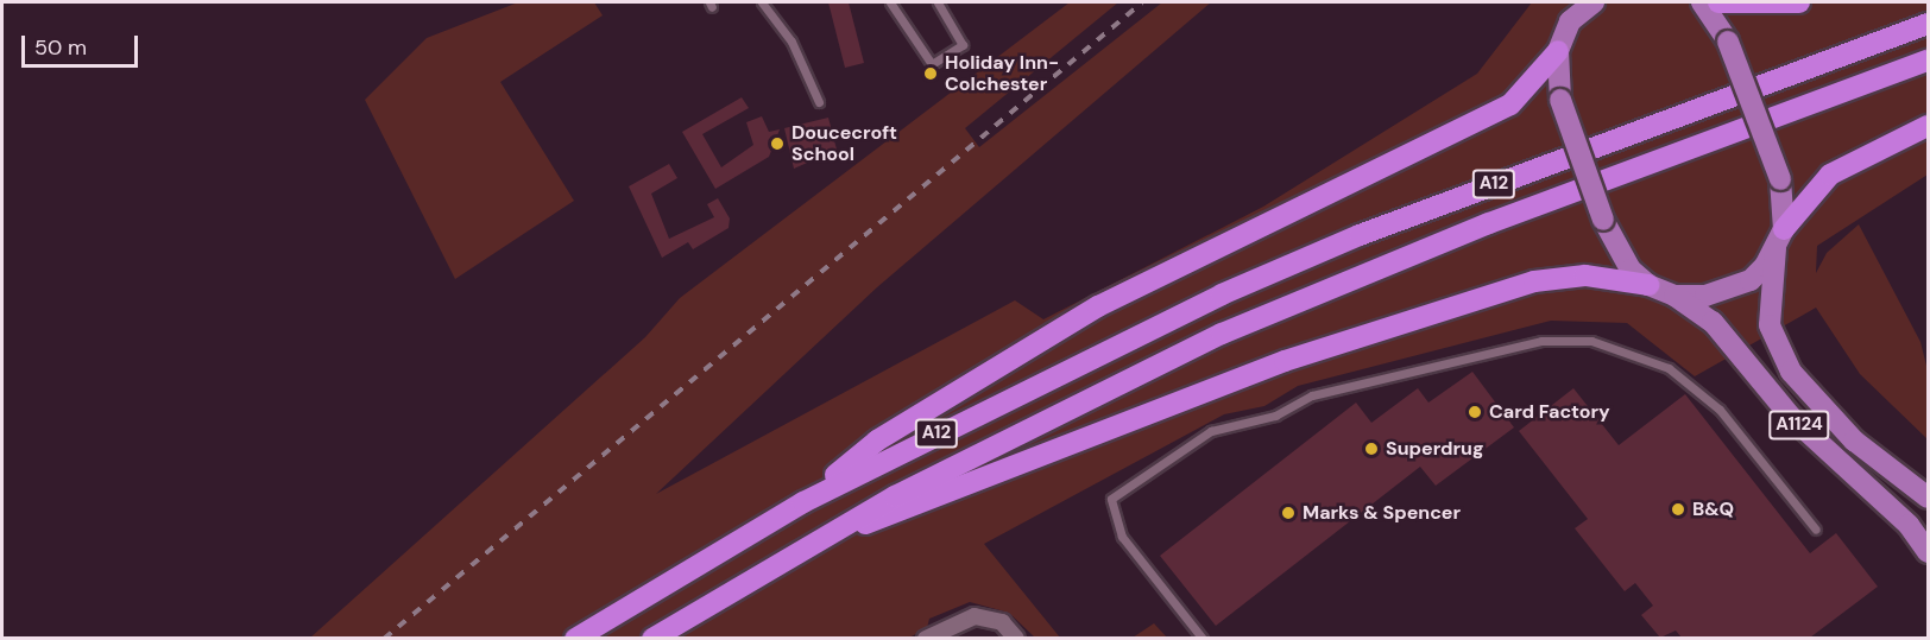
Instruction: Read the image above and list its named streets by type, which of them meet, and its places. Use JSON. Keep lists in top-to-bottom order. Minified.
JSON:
{"streets":{"highway":["A12"],"main road":["A1124"]},"places":["Holiday Inn- Colchester","Doucecroft School","Card Factory","Superdrug","B&Q","Marks & Spencer"],"scale_bar":"50 m"}
